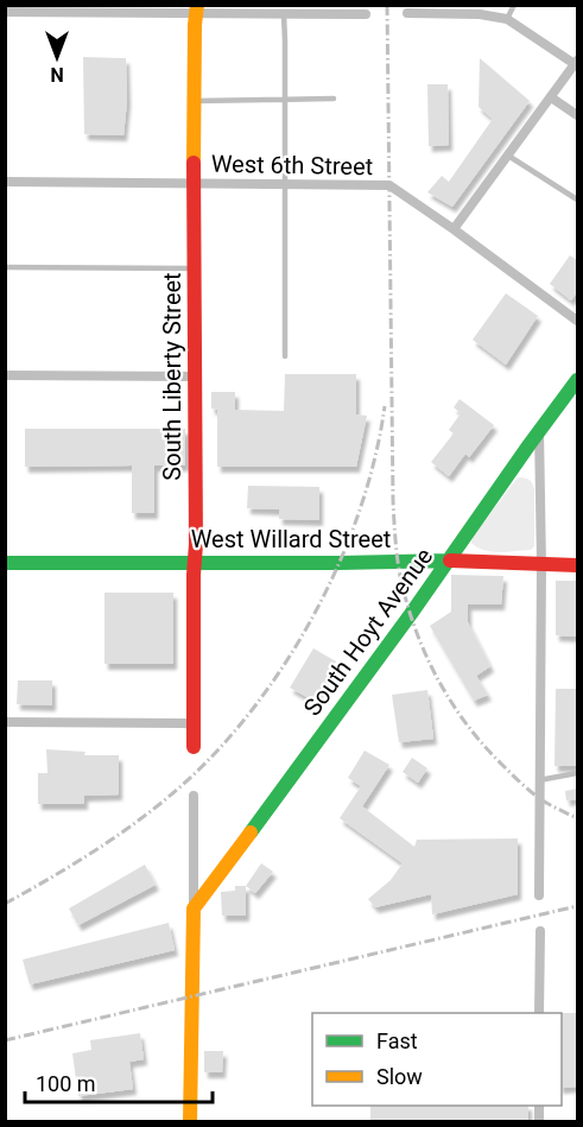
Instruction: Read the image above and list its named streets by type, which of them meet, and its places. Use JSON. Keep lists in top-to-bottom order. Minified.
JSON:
{"streets":{"street":["West 6th Street","South Liberty Street","West Willard Street","South Hoyt Avenue"]},"crossings":[["West 6th Street","South Liberty Street"],["South Liberty Street","West Willard Street"],["West Willard Street","South Hoyt Avenue"]],"legend":["Fast","Slow"],"scale_bar":"100 m","north":"bottom"}
